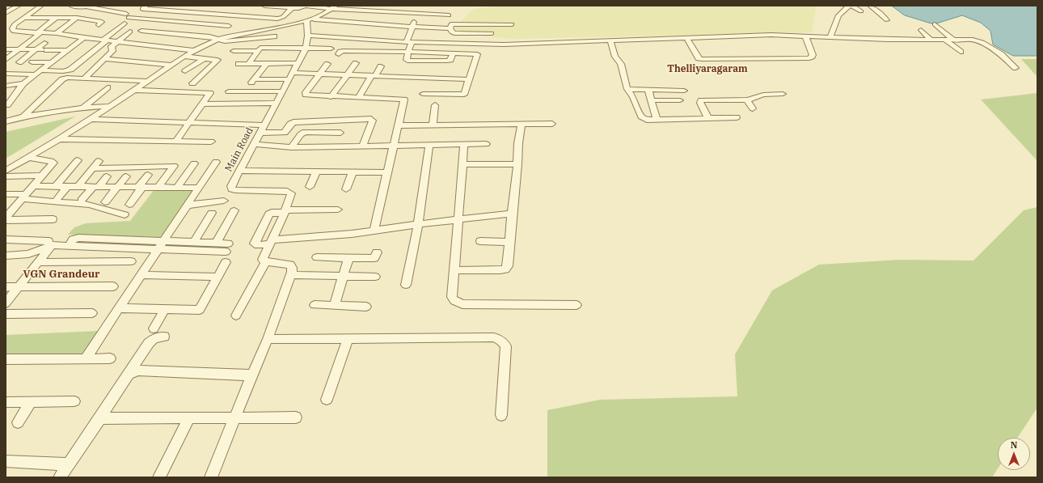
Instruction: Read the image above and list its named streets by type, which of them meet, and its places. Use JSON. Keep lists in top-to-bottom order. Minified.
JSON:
{"streets":{"street":["Main Road"]},"districts":["Thelliyaragaram","VGN Grandeur"],"north":"top"}
